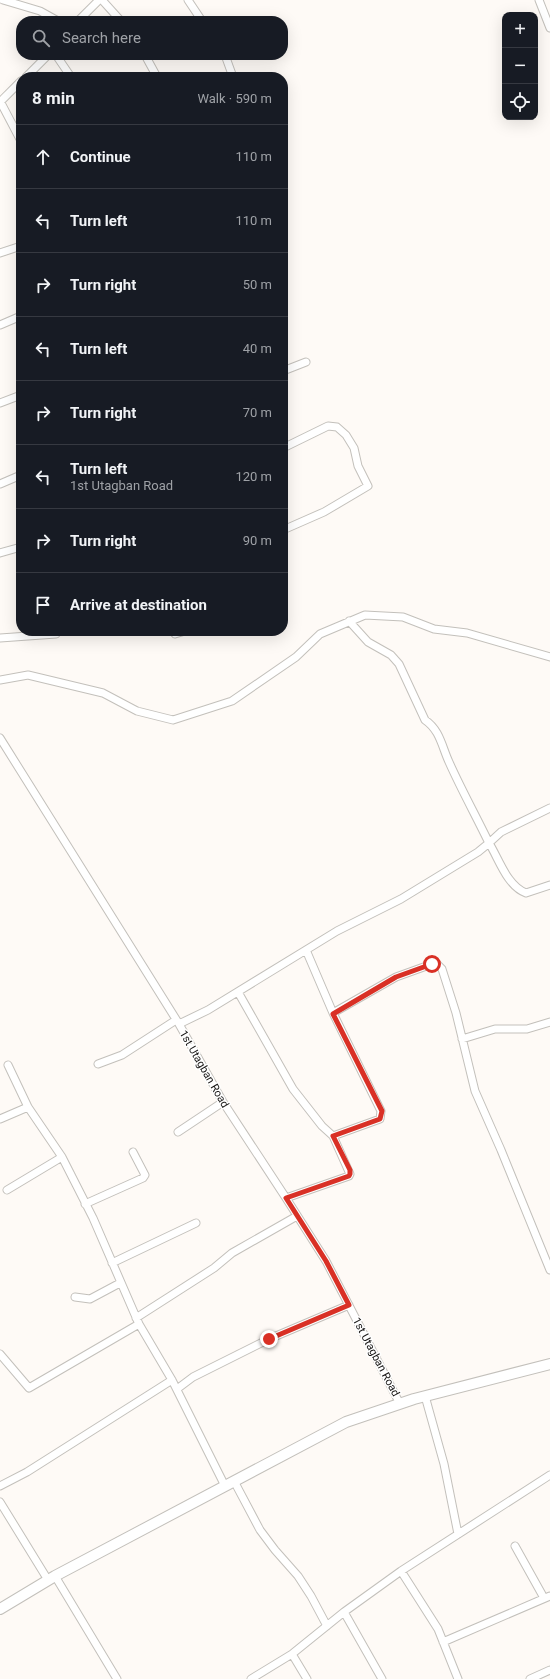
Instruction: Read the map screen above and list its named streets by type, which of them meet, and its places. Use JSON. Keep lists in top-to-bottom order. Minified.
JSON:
{"streets":{"street":["1st Utagban Road"]},"page":{"map_buttons":["+","−"],"search":"Search here","heading":["8 min","Walk · 590 m"],"list":[["Continue","110 m"],["Turn left","110 m"],["Turn right","50 m"],["Turn left","40 m"],["Turn right","70 m"],["Turn left","1st Utagban Road","120 m"],["Turn right","90 m"],"Arrive at destination"]}}
